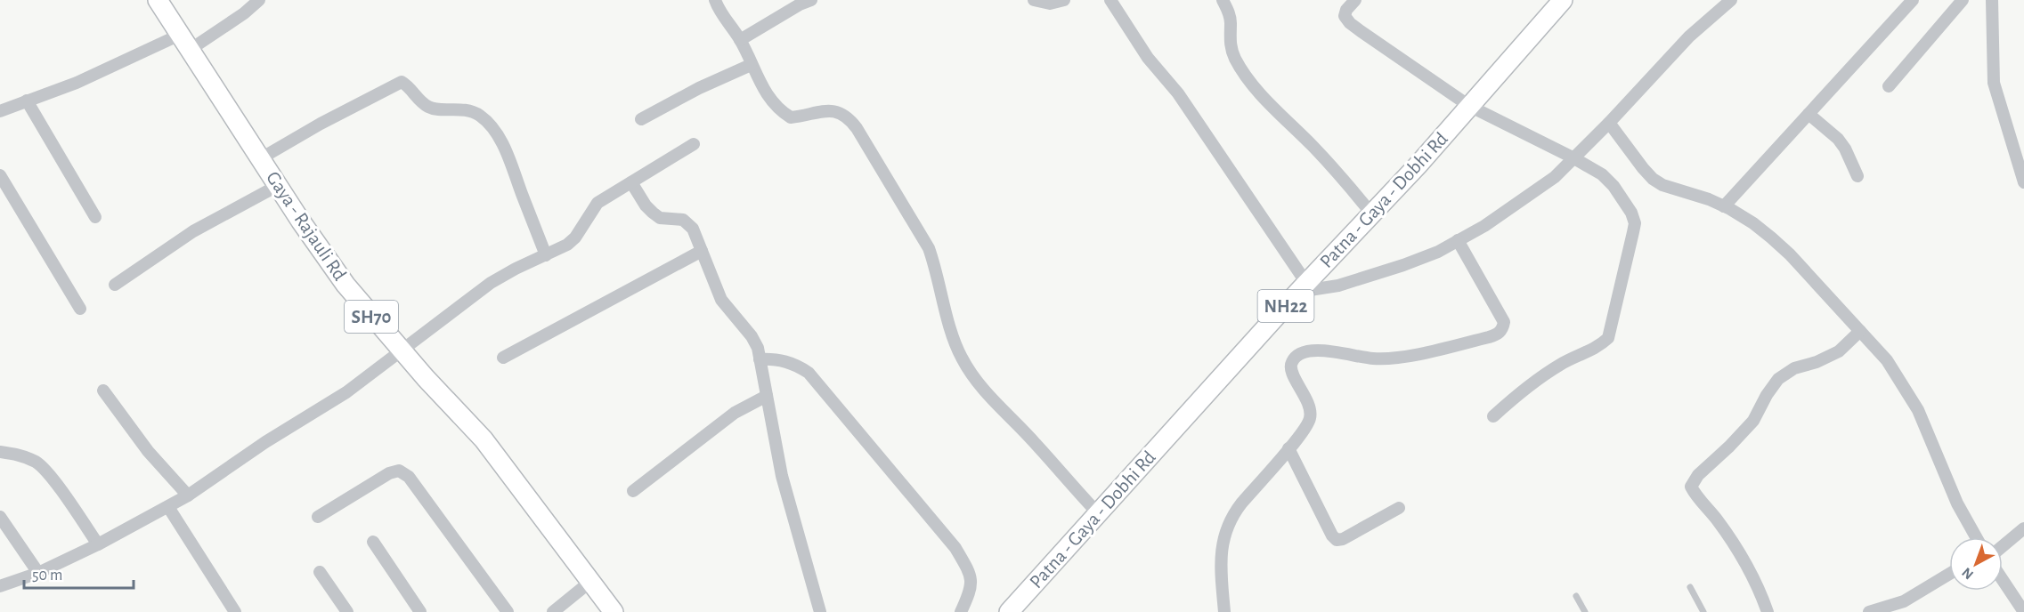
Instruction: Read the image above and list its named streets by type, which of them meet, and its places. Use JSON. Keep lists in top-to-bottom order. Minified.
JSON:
{"streets":{"main road":["Patna - Gaya - Dobhi Rd","Gaya - Rajauli Rd","NH22","SH70"]},"scale_bar":"50 m","north":"bottom left"}
